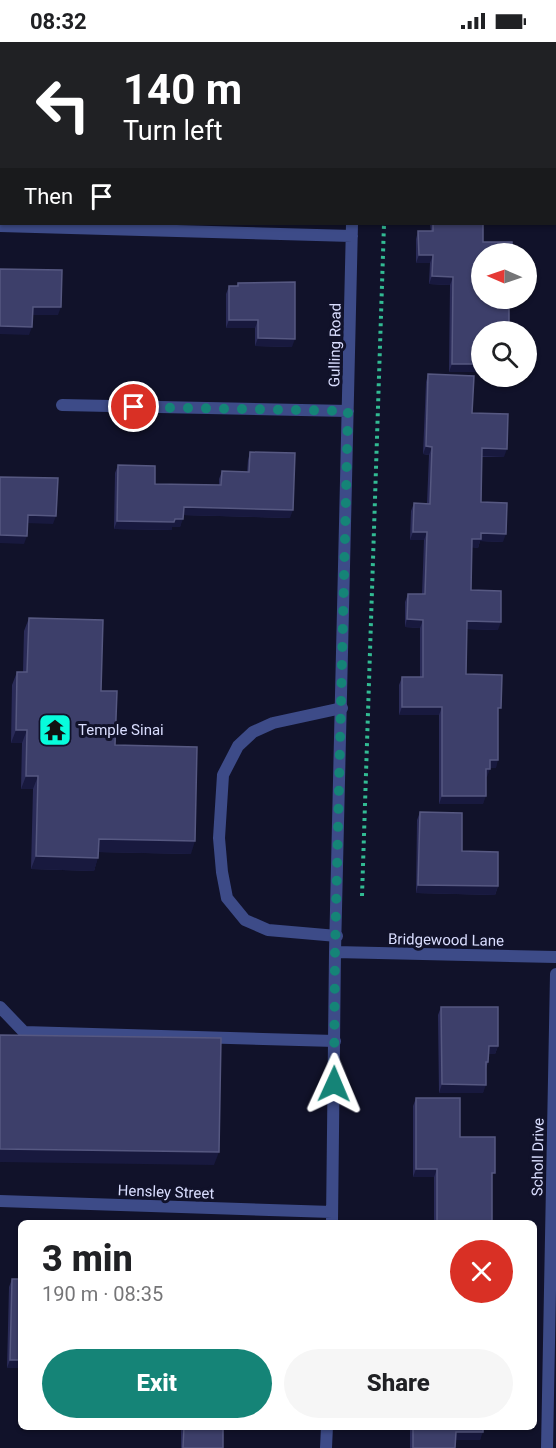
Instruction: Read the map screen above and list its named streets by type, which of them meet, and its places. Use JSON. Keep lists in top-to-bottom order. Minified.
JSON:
{"streets":{"street":["Gulling Road","Bridgewood Lane","Scholl Drive","Hensley Street"]},"crossings":[["Gulling Road","Bridgewood Lane"],["Gulling Road","Hensley Street"]],"places":{"temple":["Temple Sinai"]},"north":"left","page":{"status":"08:32","turn":["140 m","Turn left"],"then":"Then","heading":["3 min","190 m · 08:35"],"buttons":["Exit","Share"]}}
